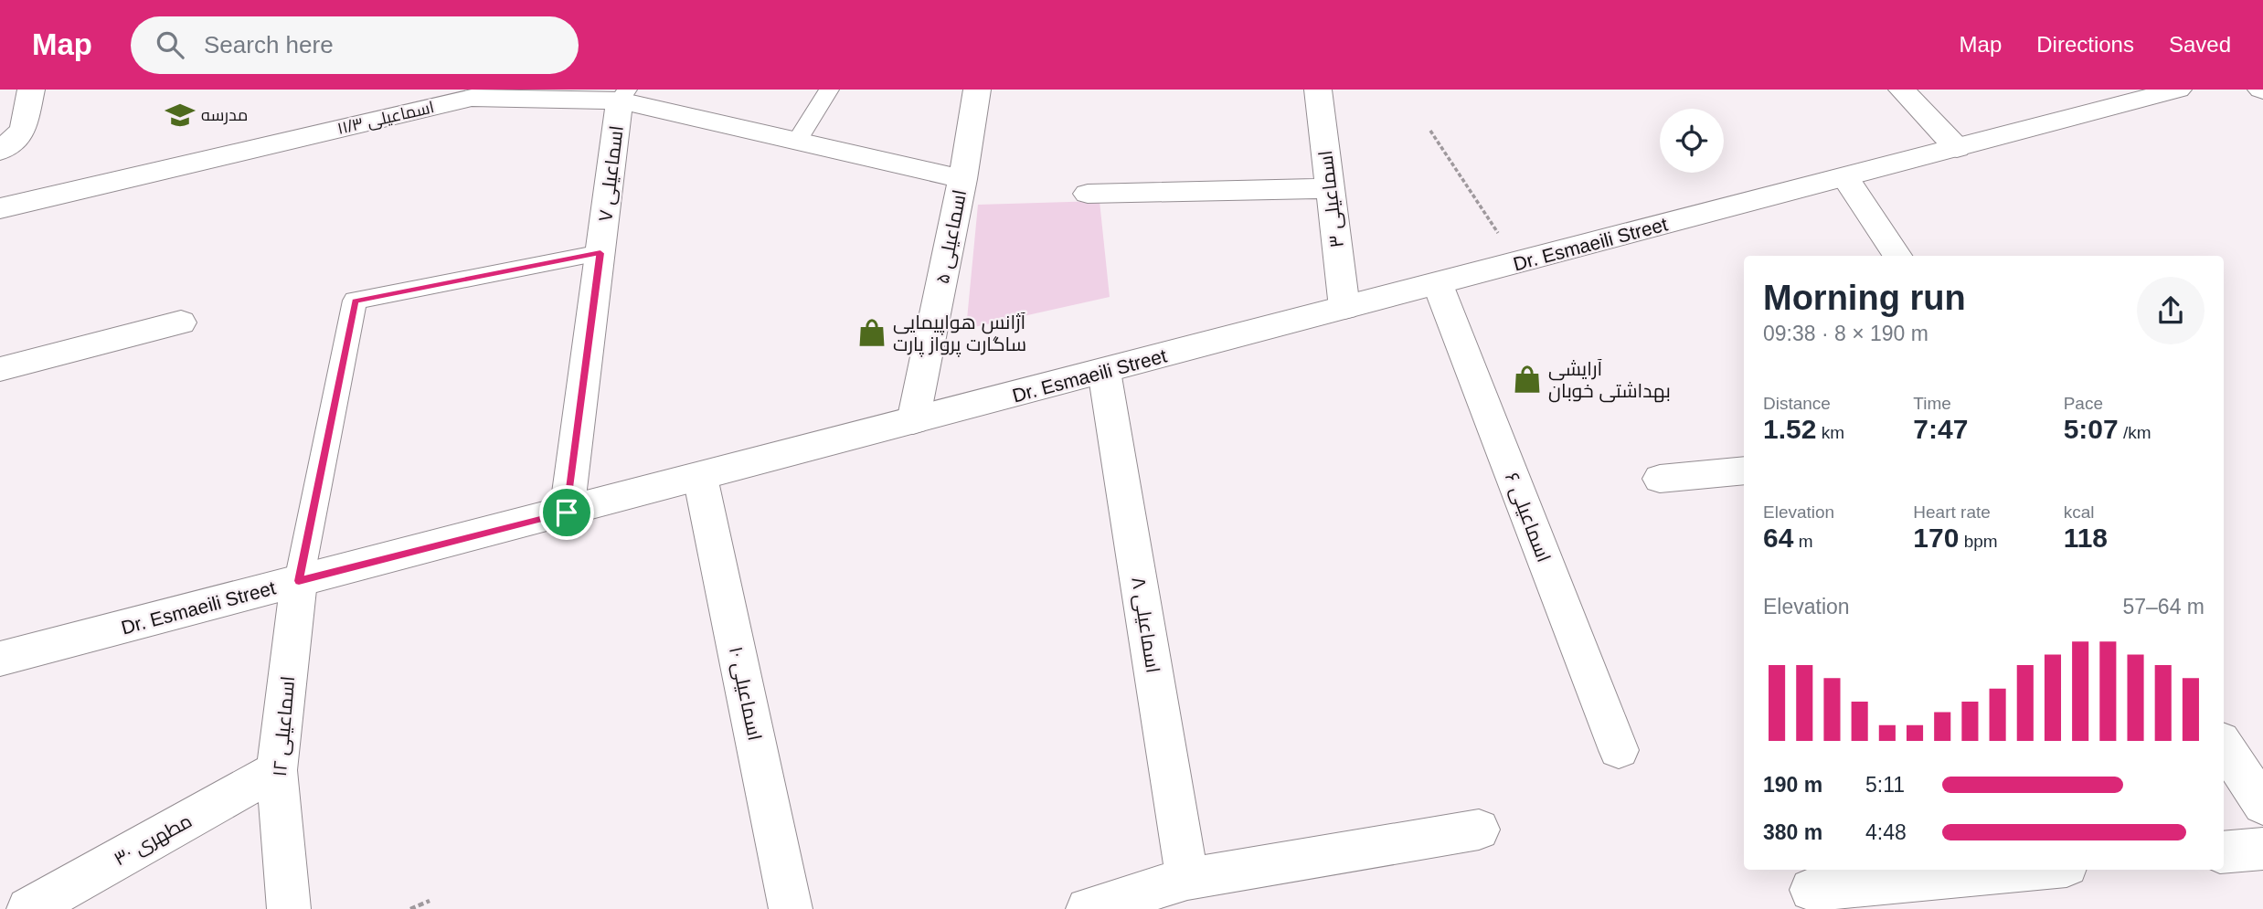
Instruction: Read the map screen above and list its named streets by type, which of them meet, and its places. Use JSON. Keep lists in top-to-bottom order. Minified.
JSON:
{"streets":{"street":["اسماعیلی ۱۱/۳","اسماعیلی ۷","اسماعیلی ۳","اسماعیلی ۵","Dr. Esmaeili Street","اسماعیلی ۶","اسماعیلی ۸","اسماعیلی ۱۰","اسماعیلی ۱۲","مطهری ۳۰"]},"crossings":[["اسماعیلی ۱۱/۳","اسماعیلی ۷"],["اسماعیلی ۱۱/۳","اسماعیلی ۵"],["اسماعیلی ۷","Dr. Esmaeili Street"],["اسماعیلی ۳","Dr. Esmaeili Street"],["اسماعیلی ۵","Dr. Esmaeili Street"],["Dr. Esmaeili Street","اسماعیلی ۶"],["Dr. Esmaeili Street","اسماعیلی ۸"],["Dr. Esmaeili Street","اسماعیلی ۱۰"],["Dr. Esmaeili Street","اسماعیلی ۱۲"],["اسماعیلی ۱۲","مطهری ۳۰"]],"places":{"school or university":["مدرسه"],"shop":["آژانس هواپیمایی ساگارت پرواز پارت","آرایشی بهداشتی خوبان"]},"page":{"header":"Map","search":"Search here","nav":["Map","Directions","Saved"],"heading":["Morning run","09:38 · 8 × 190 m"],"stats":[["Distance","1.52 km"],["Time","7:47"],["Pace","5:07 /km"],["Elevation","64 m"],["Heart rate","170 bpm"],["kcal","118"]],"chart":["Elevation","57–64 m"],"list":[{"name":"190 m","note":"5:11"},{"name":"380 m","note":"4:48"}]}}
